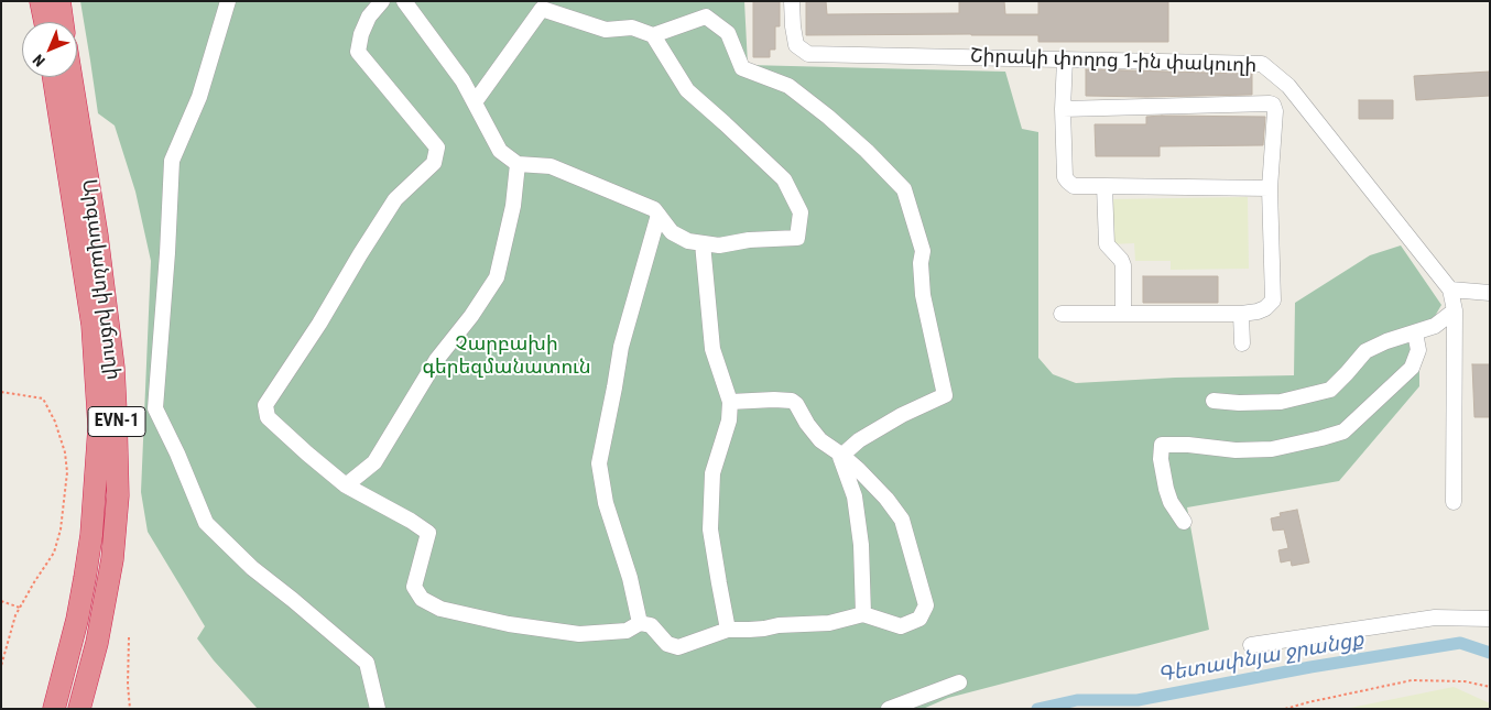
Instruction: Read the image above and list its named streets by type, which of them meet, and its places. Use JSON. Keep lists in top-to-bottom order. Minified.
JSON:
{"streets":{"highway":["Արգավանդի խճուղի","EVN-1"],"street":["Շիրակի փողոց 1-ին փակուղի"]},"water":["Գետափնյա ջրանցք"],"parks":["Չարբախի գերեզմանատուն"],"north":"bottom left"}
